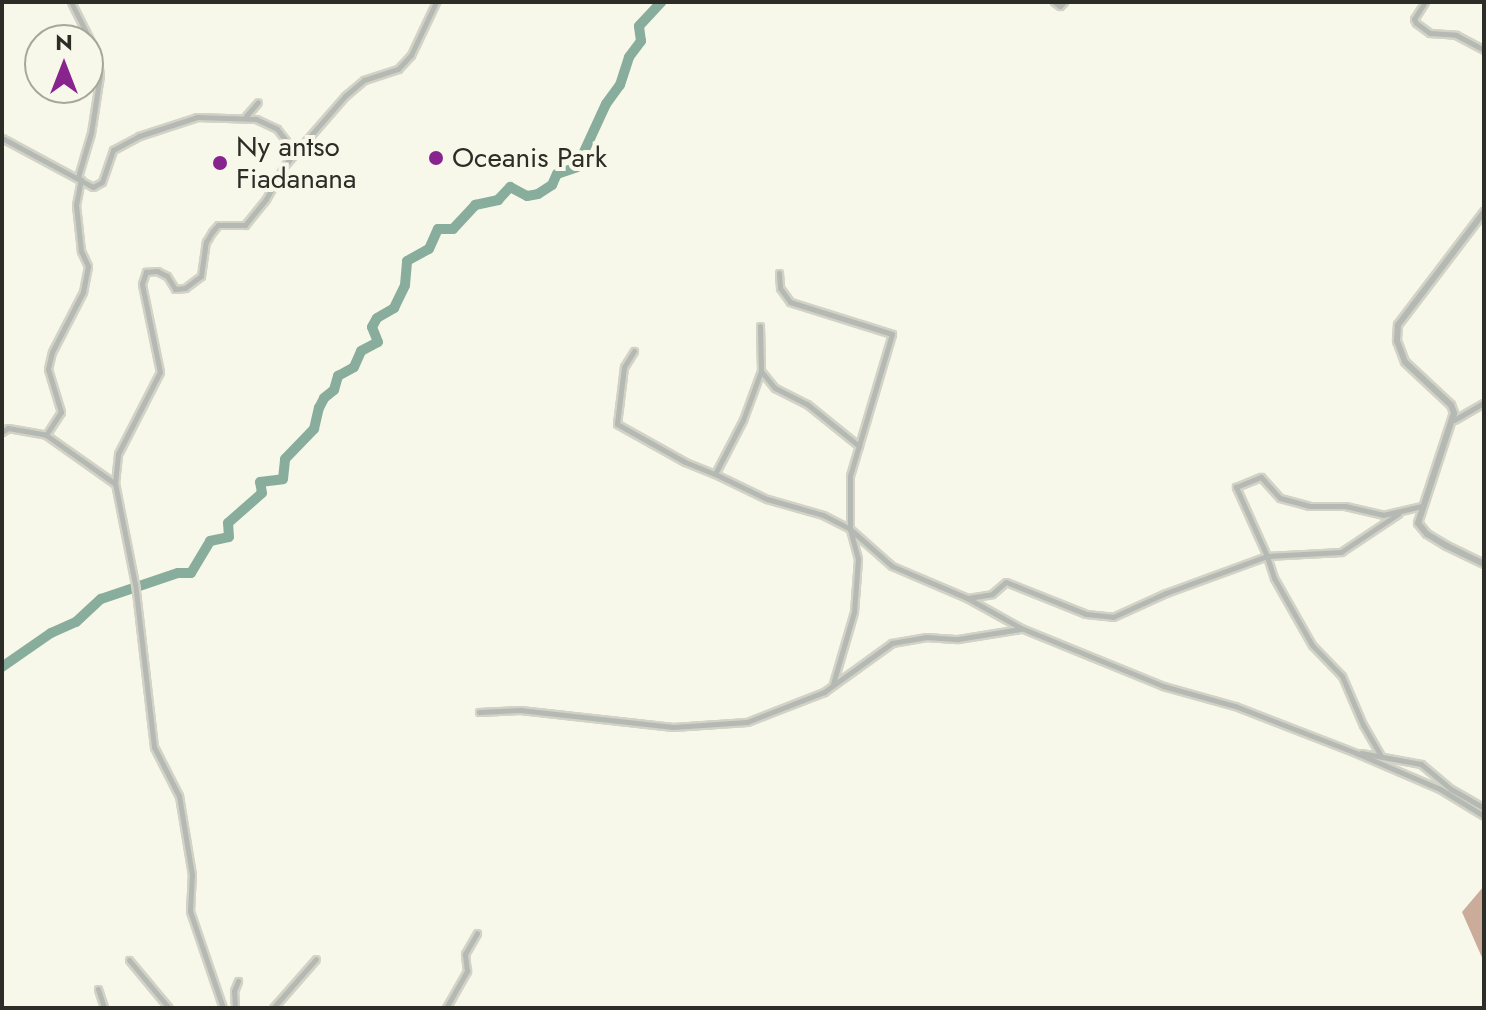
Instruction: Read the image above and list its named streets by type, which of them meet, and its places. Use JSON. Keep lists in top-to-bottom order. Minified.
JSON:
{"places":["Oceanis Park","Ny antso Fiadanana"],"north":"top"}
